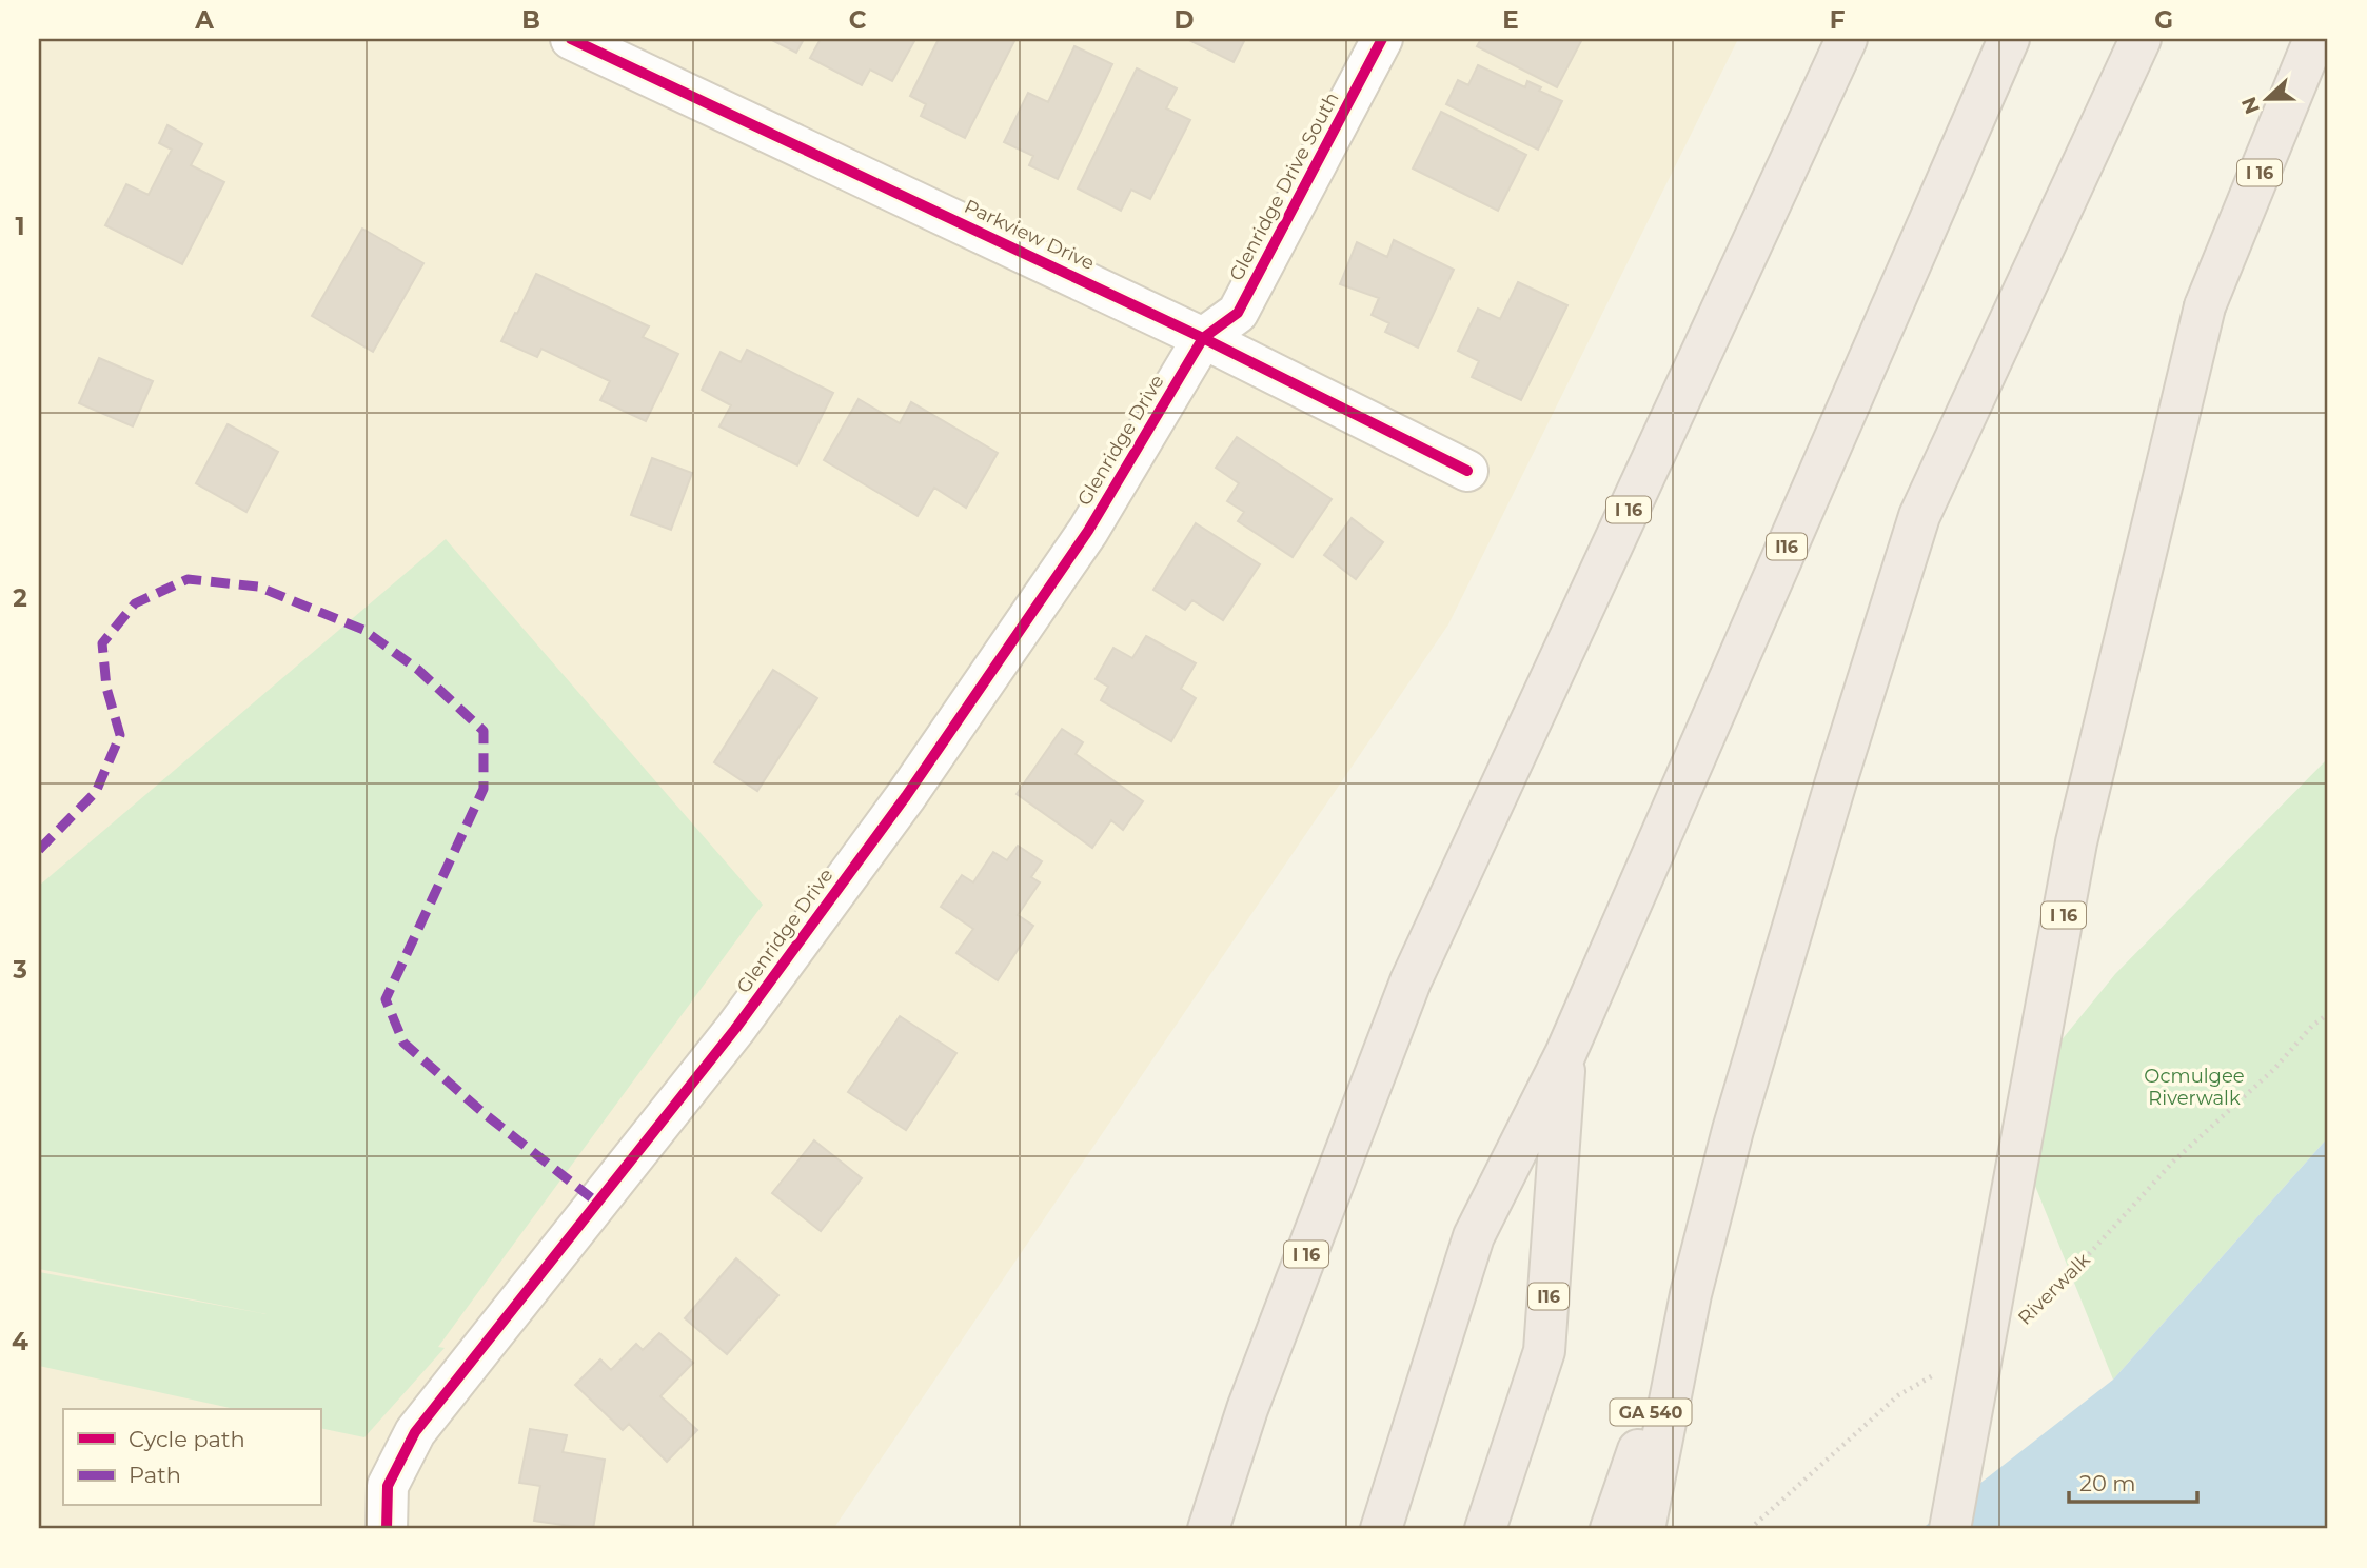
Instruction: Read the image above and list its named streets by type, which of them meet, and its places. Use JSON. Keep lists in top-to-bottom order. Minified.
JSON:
{"streets":{"highway":["I 16","I16","GA 540"],"street":["Glenridge Drive South","Parkview Drive","Glenridge Drive"],"path":["Riverwalk"]},"crossings":[["Glenridge Drive South","Parkview Drive"],["Glenridge Drive South","Glenridge Drive"],["Parkview Drive","Glenridge Drive"]],"parks":["Ocmulgee Riverwalk"],"legend":["Cycle path","Path"],"scale_bar":"20 m","north":"left","grid":{"columns":["A","B","C","D","E","F","G"],"rows":["1","2","3","4"]}}
